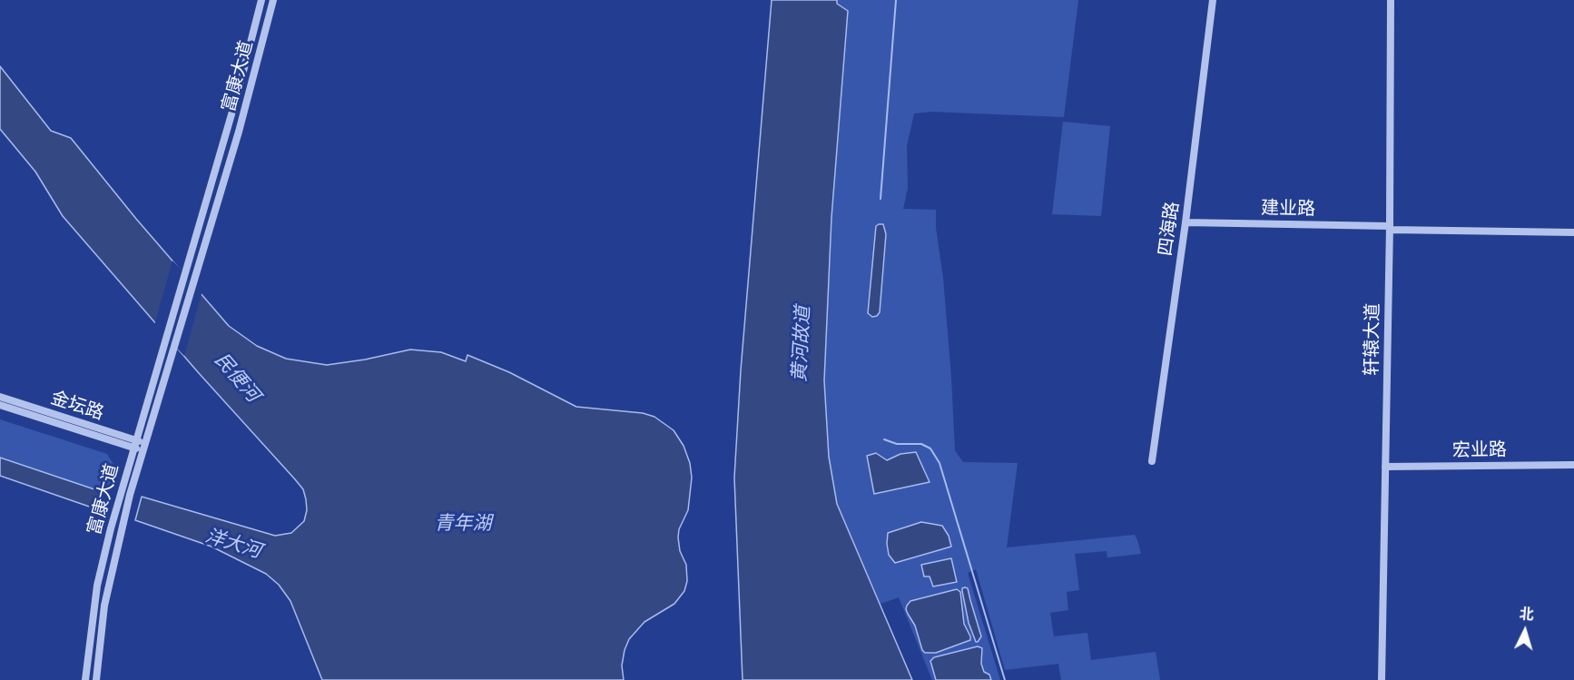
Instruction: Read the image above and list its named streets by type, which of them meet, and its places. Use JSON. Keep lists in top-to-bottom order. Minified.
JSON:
{"streets":{"street":["富康大道","建业路","四海路","轩辕大道","金坛路","宏业路"]},"crossings":[["富康大道","金坛路"],["建业路","四海路"],["建业路","轩辕大道"],["轩辕大道","宏业路"]],"water":["黄河故道","民便河","青年湖","洋大河"],"north":"top"}
